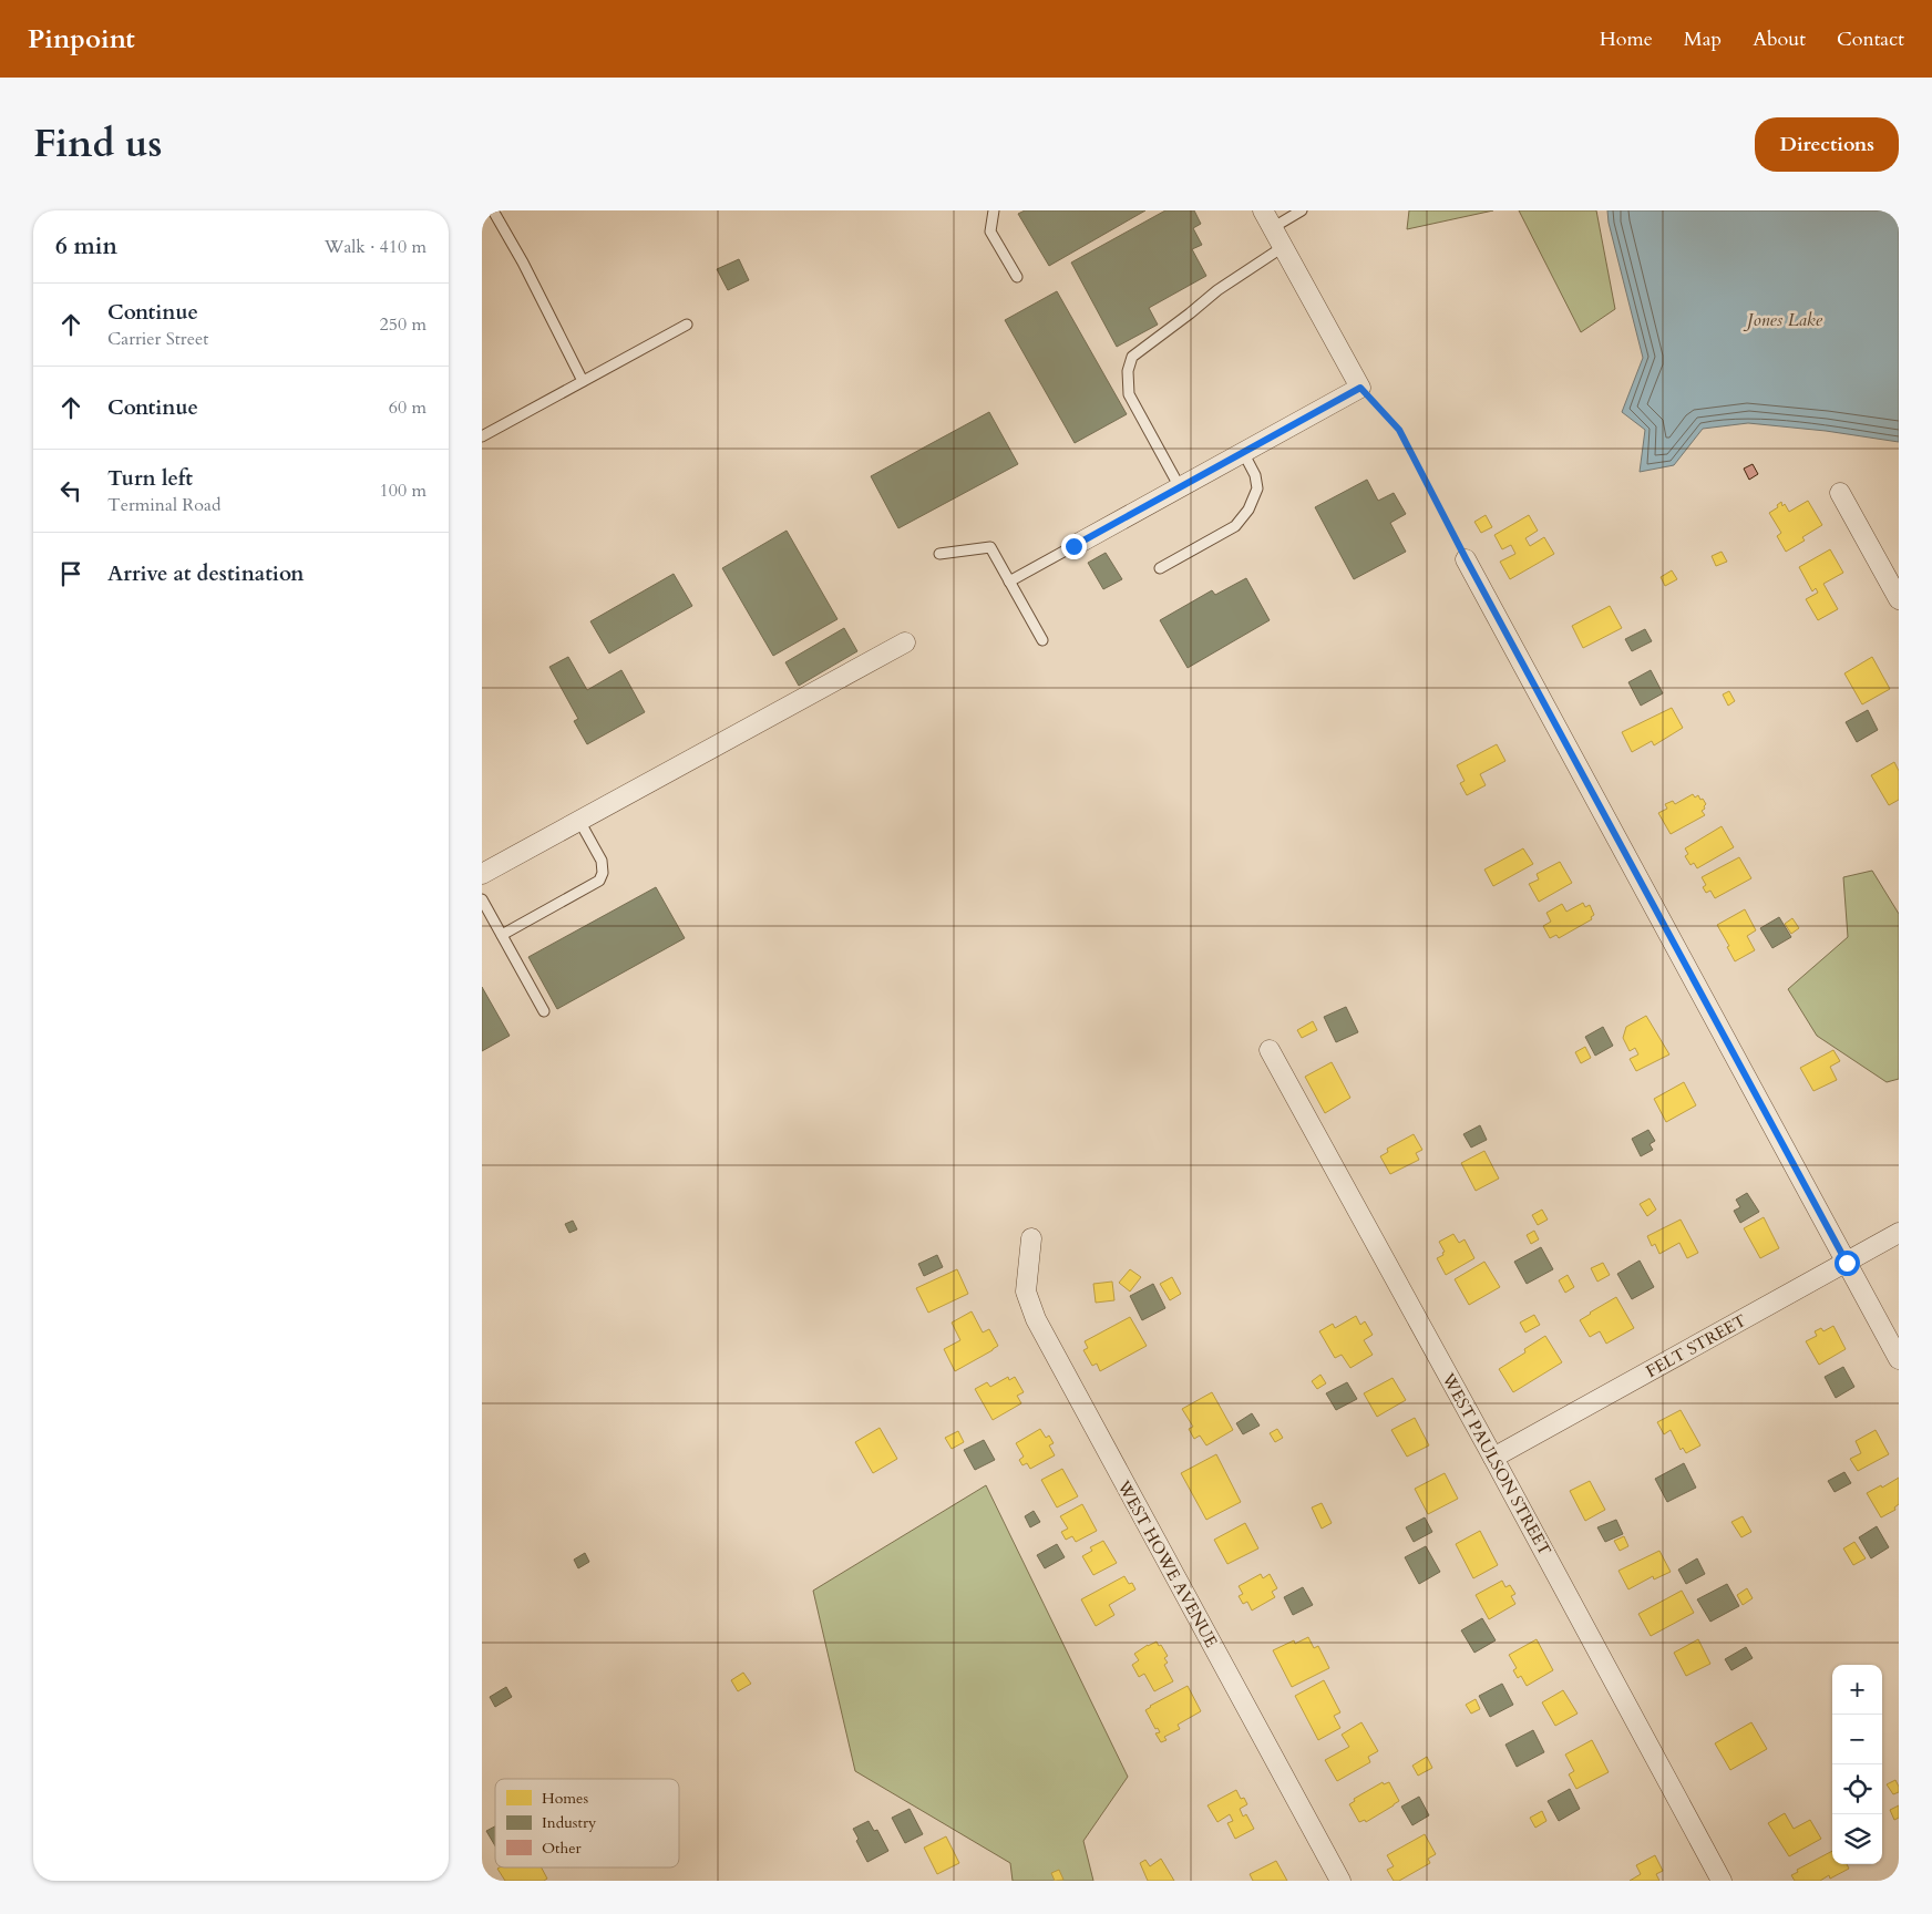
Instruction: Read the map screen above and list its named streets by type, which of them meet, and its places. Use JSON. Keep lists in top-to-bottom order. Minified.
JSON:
{"streets":{"street":["FELT STREET","WEST PAULSON STREET","WEST HOWE AVENUE"]},"crossings":[["FELT STREET","WEST PAULSON STREET"]],"water":["Jones Lake"],"legend":["Homes","Industry","Other"],"page":{"header":"Pinpoint","nav":["Home","Map","About","Contact"],"title":"Find us","buttons":"Directions","heading":["6 min","Walk · 410 m"],"list":[["Continue","Carrier Street","250 m"],["Continue","60 m"],["Turn left","Terminal Road","100 m"],"Arrive at destination"],"map_buttons":["+","−"]}}
